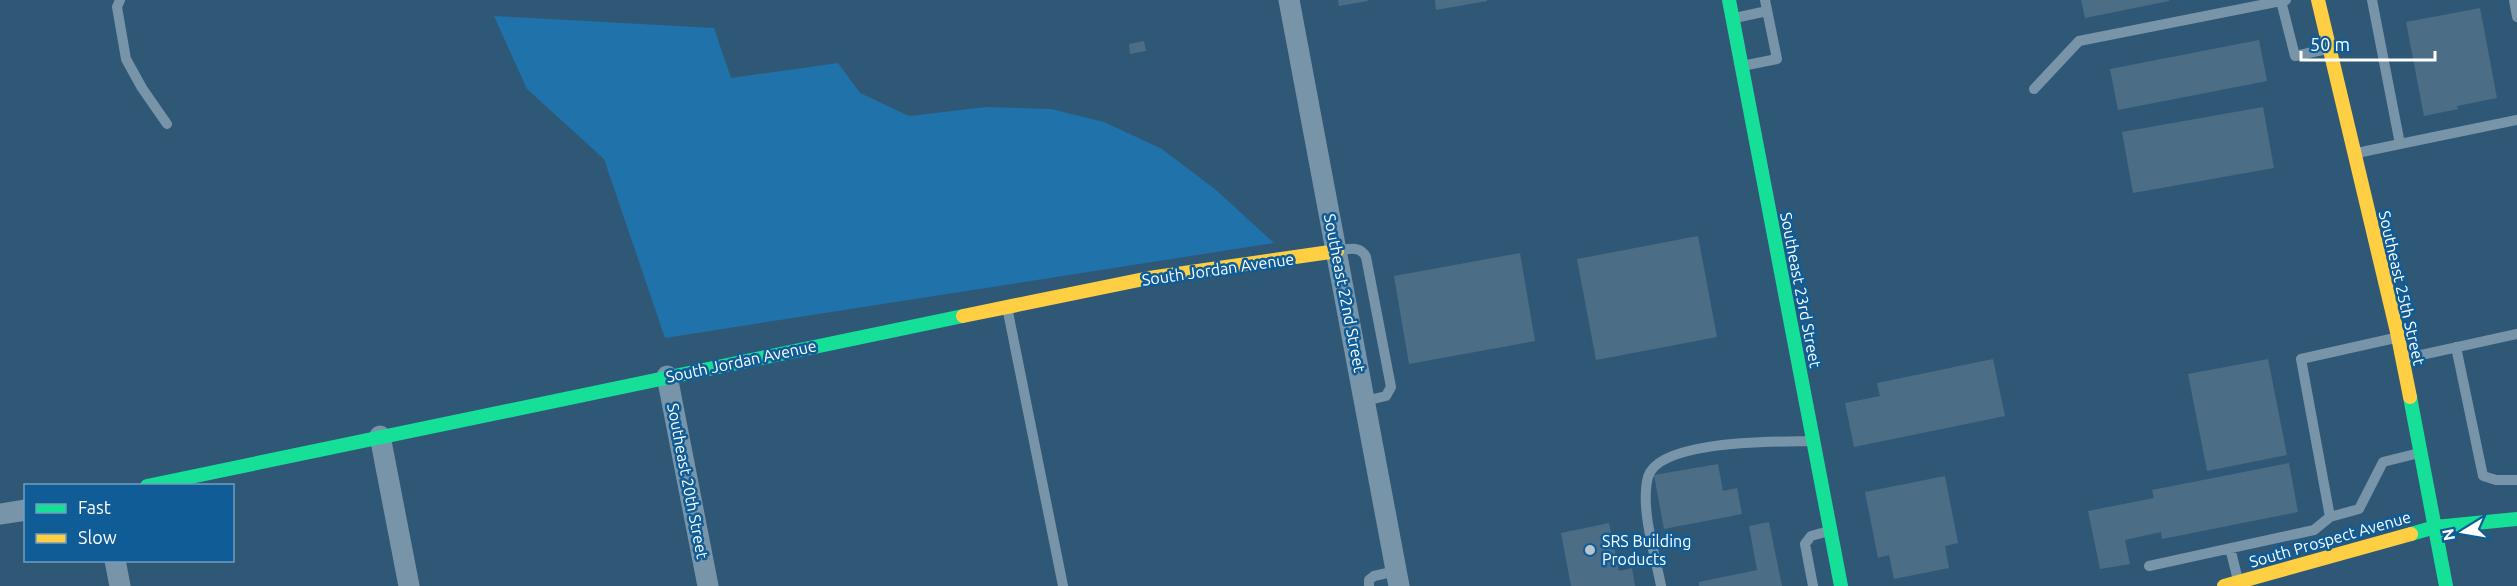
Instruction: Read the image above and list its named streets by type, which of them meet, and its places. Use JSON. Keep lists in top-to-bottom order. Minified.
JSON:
{"streets":{"street":["South Jordan Avenue","Southeast 25th Street","Southeast 23rd Street","Southeast 22nd Street","Southeast 20th Street","South Prospect Avenue"]},"crossings":[["South Jordan Avenue","Southeast 22nd Street"],["South Jordan Avenue","Southeast 20th Street"],["Southeast 25th Street","South Prospect Avenue"]],"places":["SRS Building Products"],"legend":["Fast","Slow"],"scale_bar":"50 m","north":"left"}
